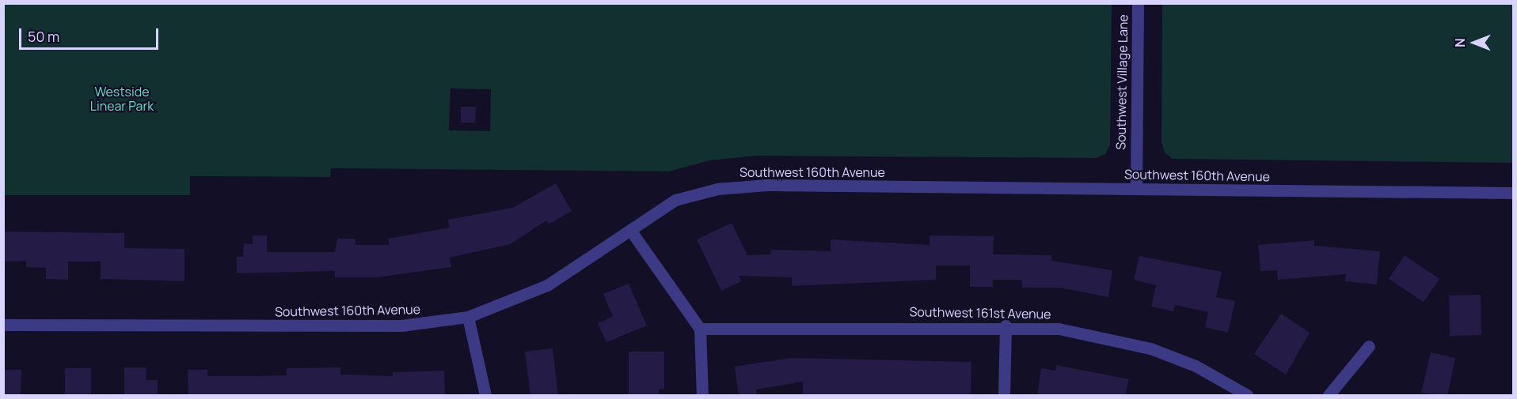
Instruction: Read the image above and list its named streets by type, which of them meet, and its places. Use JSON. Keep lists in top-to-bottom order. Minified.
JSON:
{"streets":{"street":["Southwest Village Lane","Southwest 160th Avenue","Southwest 161st Avenue"]},"crossings":[["Southwest Village Lane","Southwest 160th Avenue"]],"parks":["Westside Linear Park"],"scale_bar":"50 m","north":"left"}
